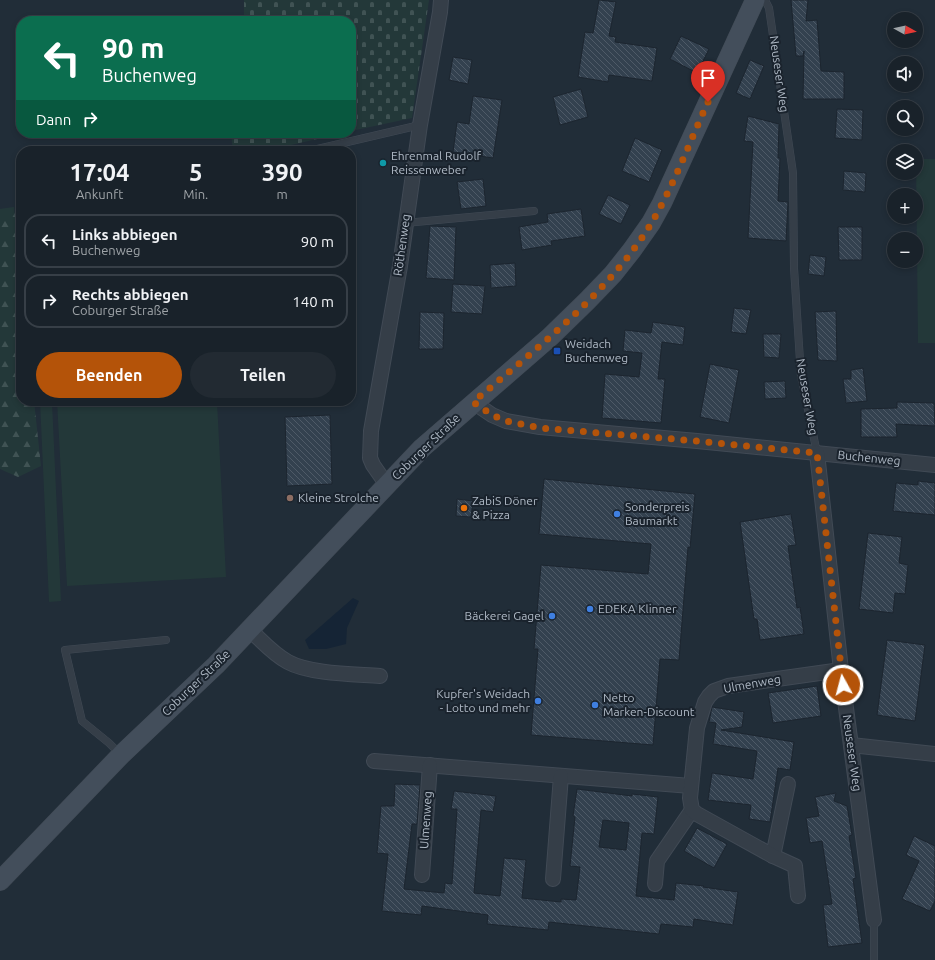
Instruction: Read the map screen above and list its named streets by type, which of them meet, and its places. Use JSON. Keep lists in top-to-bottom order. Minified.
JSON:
{"streets":{"main road":["Coburger Straße"],"street":["Neuseser Weg","Röthenweg","Buchenweg","Ulmenweg"]},"crossings":[["Neuseser Weg","Buchenweg"],["Neuseser Weg","Ulmenweg"],["Röthenweg","Coburger Straße"],["Coburger Straße","Buchenweg"]],"places":{"other":["Ehrenmal Rudolf Reissenweber","Kleine Strolche","ZabiS Döner & Pizza","Sonderpreis Baumarkt","EDEKA Klinner","Bäckerei Gagel","Kupfer's Weidach - Lotto und mehr","Netto Marken-Discount"],"transit":["Weidach Buchenweg"]},"north":"right","page":{"map_buttons":["+","−"],"turn":["90 m","Buchenweg"],"then":"Dann","eta":["17:04","Ankunft","5","Min.","390","m"],"list":[{"name":"Links abbiegen","note":"Buchenweg","value":"90 m"},{"name":"Rechts abbiegen","note":"Coburger Straße","value":"140 m"}],"buttons":["Beenden","Teilen"]}}
